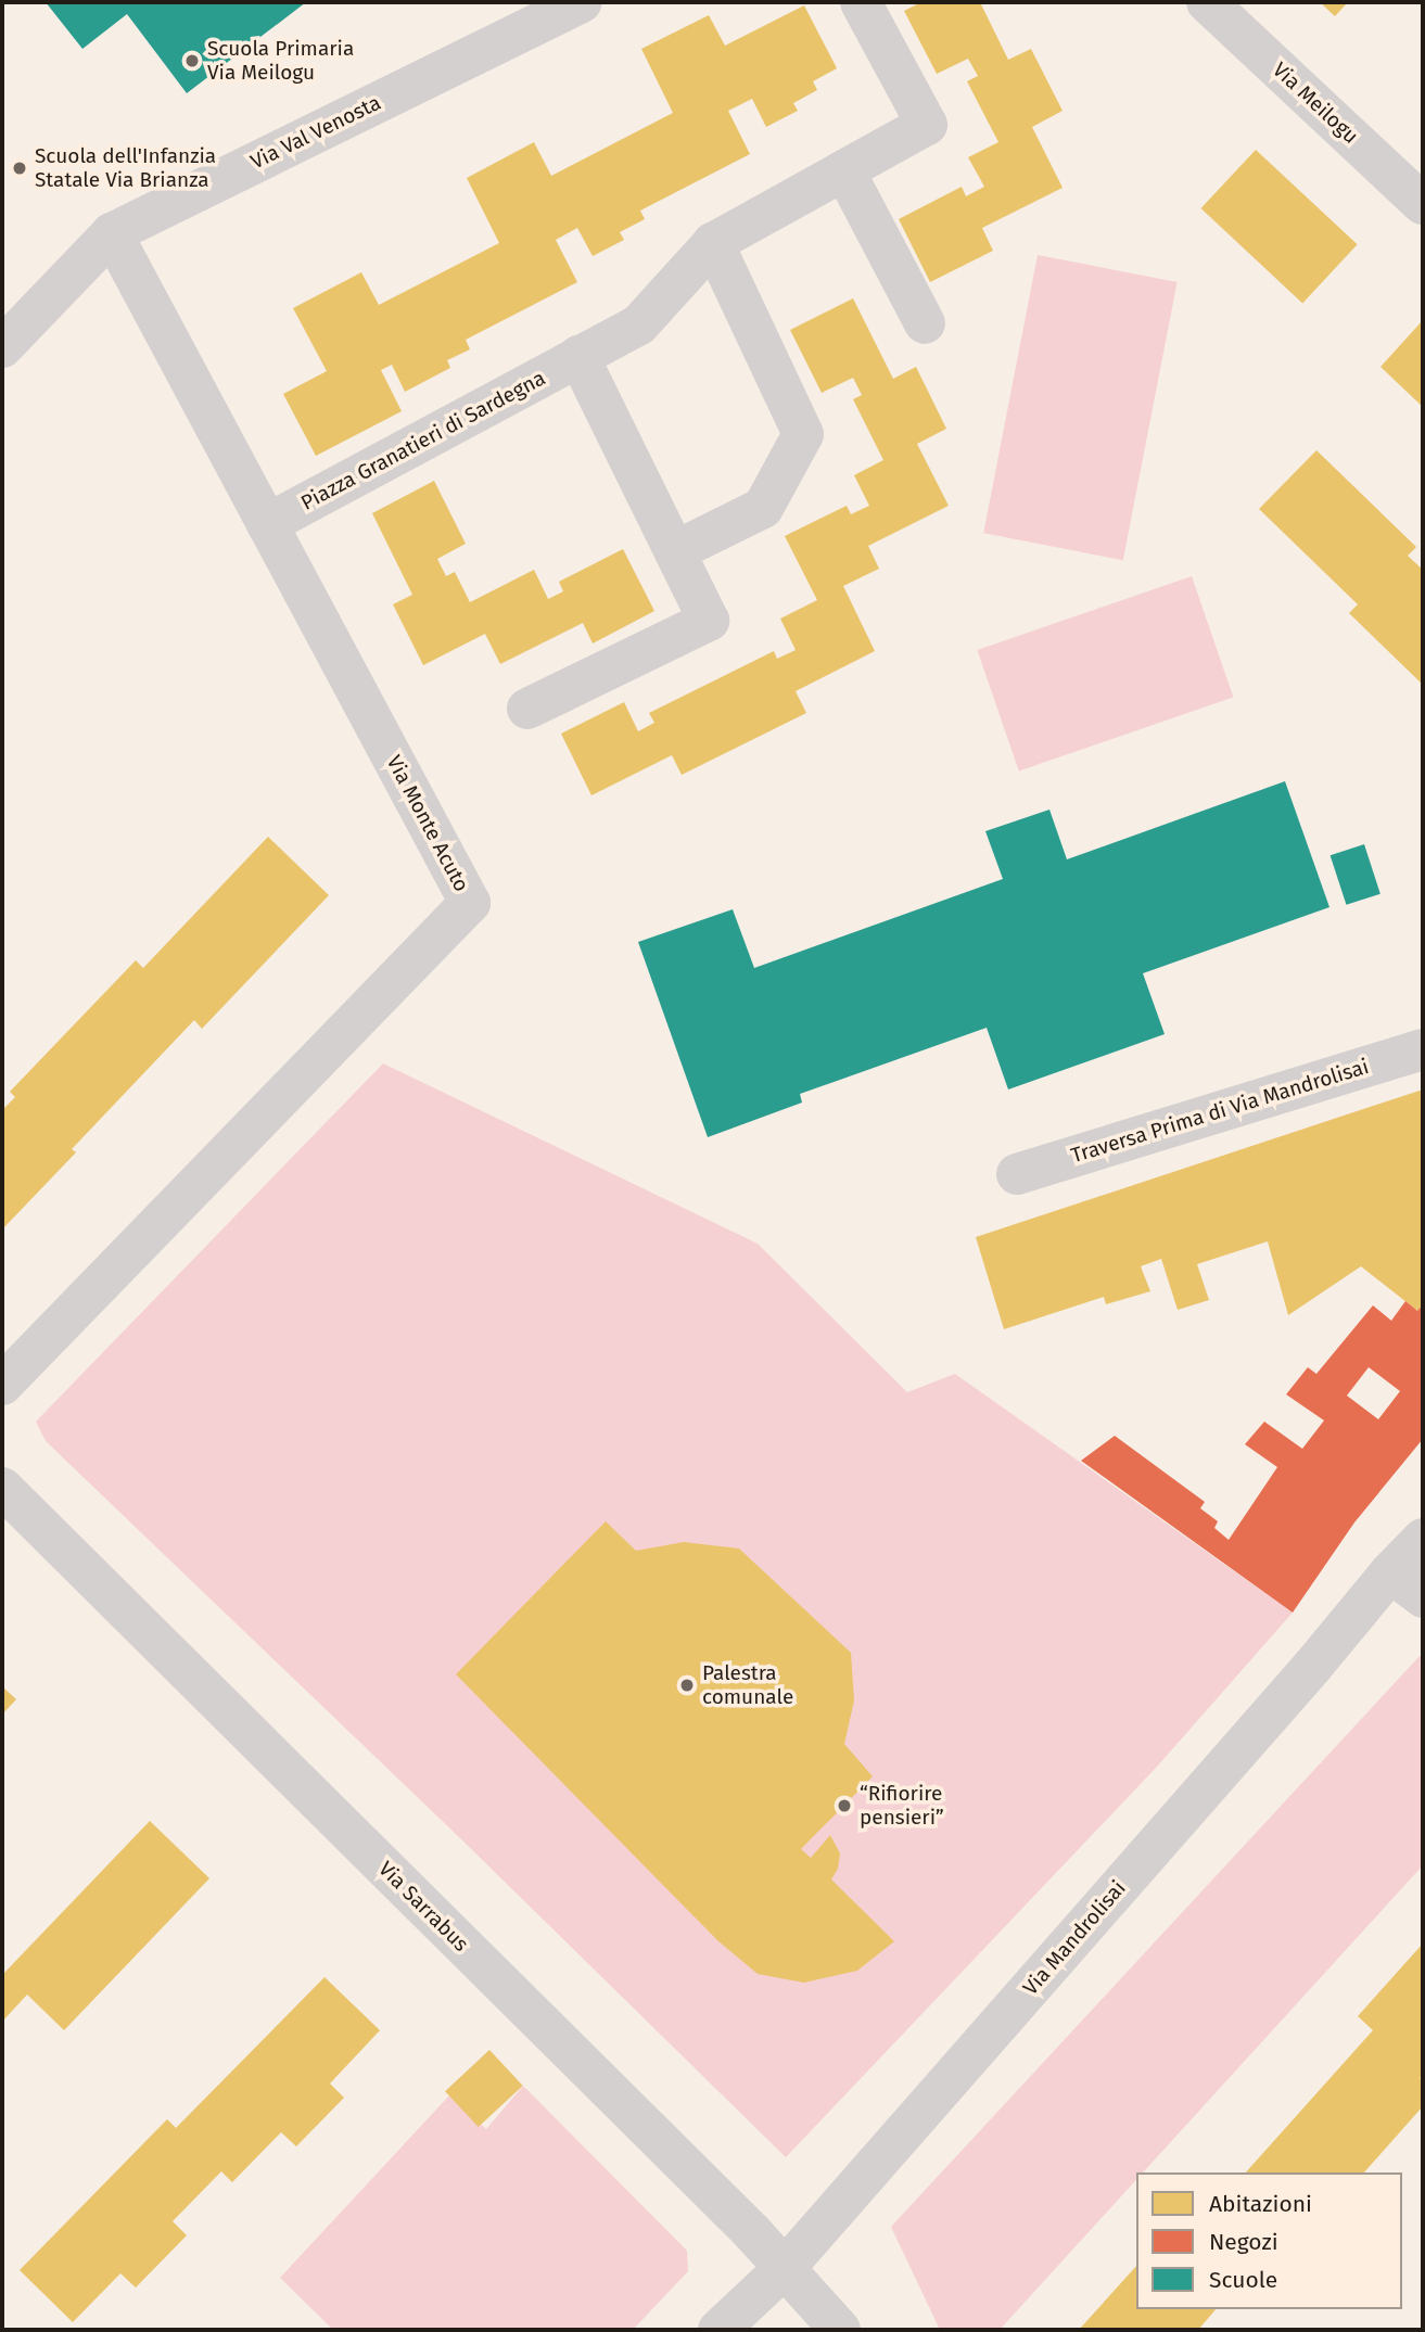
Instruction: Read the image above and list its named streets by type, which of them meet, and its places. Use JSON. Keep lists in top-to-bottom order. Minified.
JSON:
{"streets":{"street":["Via Meilogu","Via Val Venosta","Piazza Granatieri di Sardegna","Via Monte Acuto","Traversa Prima di Via Mandrolisai","Via Sarrabus","Via Mandrolisai"]},"crossings":[["Via Val Venosta","Via Monte Acuto"],["Piazza Granatieri di Sardegna","Via Monte Acuto"],["Via Sarrabus","Via Mandrolisai"]],"places":["Scuola Primaria Via Meilogu","Scuola dell'Infanzia Statale Via Brianza","Palestra comunale","“Rifiorire pensieri”"],"legend":["Abitazioni","Negozi","Scuole"]}
